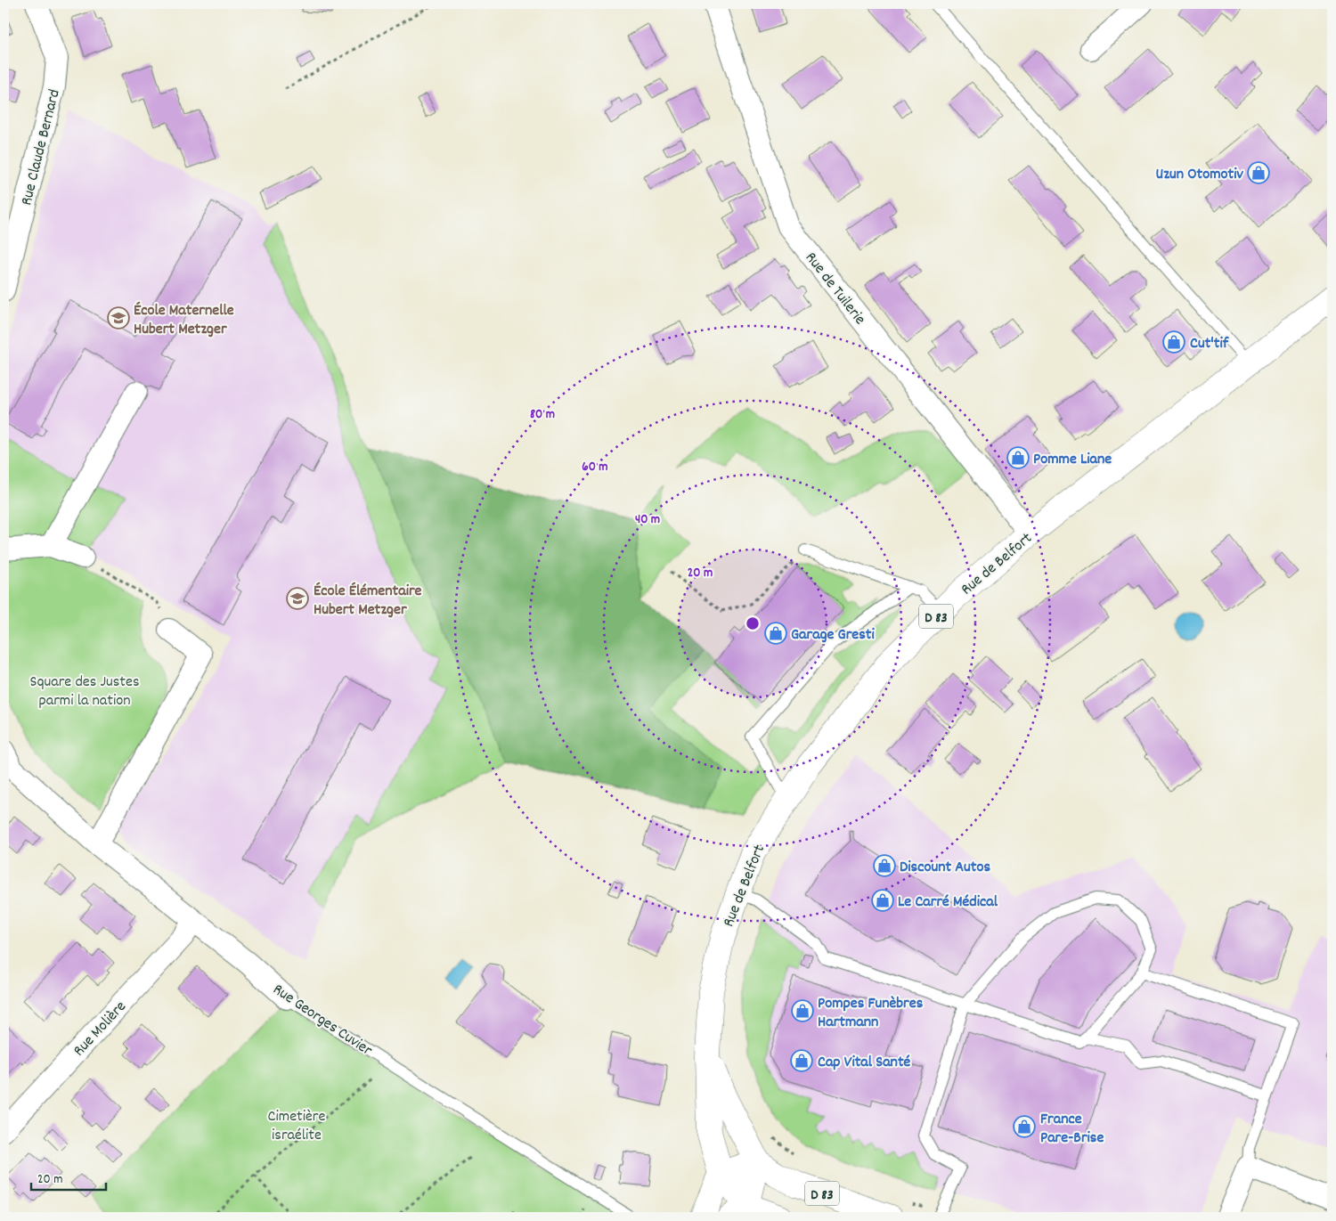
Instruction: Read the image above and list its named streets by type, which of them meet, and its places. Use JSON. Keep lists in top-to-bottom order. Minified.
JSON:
{"streets":{"main road":["Rue de Belfort","D 83"],"street":["Rue Claude Bernard","Rue de Tuilerie","Rue Georges Cuvier","Rue Molière"]},"crossings":[["Rue de Tuilerie","Rue de Belfort"],["Rue de Belfort","D 83"],["Rue Georges Cuvier","Rue Molière"]],"parks":["Square des Justes parmi la nation","Cimetière israélite"],"places":{"shop":["Uzun Otomotiv","Cut'tif","Pomme Liane","Garage Gresti","Discount Autos","Le Carré Médical","Pompes Funèbres Hartmann","Cap Vital Santé","France Pare-Brise"],"school or university":["École Maternelle Hubert Metzger","École Élémentaire Hubert Metzger"]},"scale_bar":"20 m","rings":["80 m","60 m","40 m","20 m"]}
